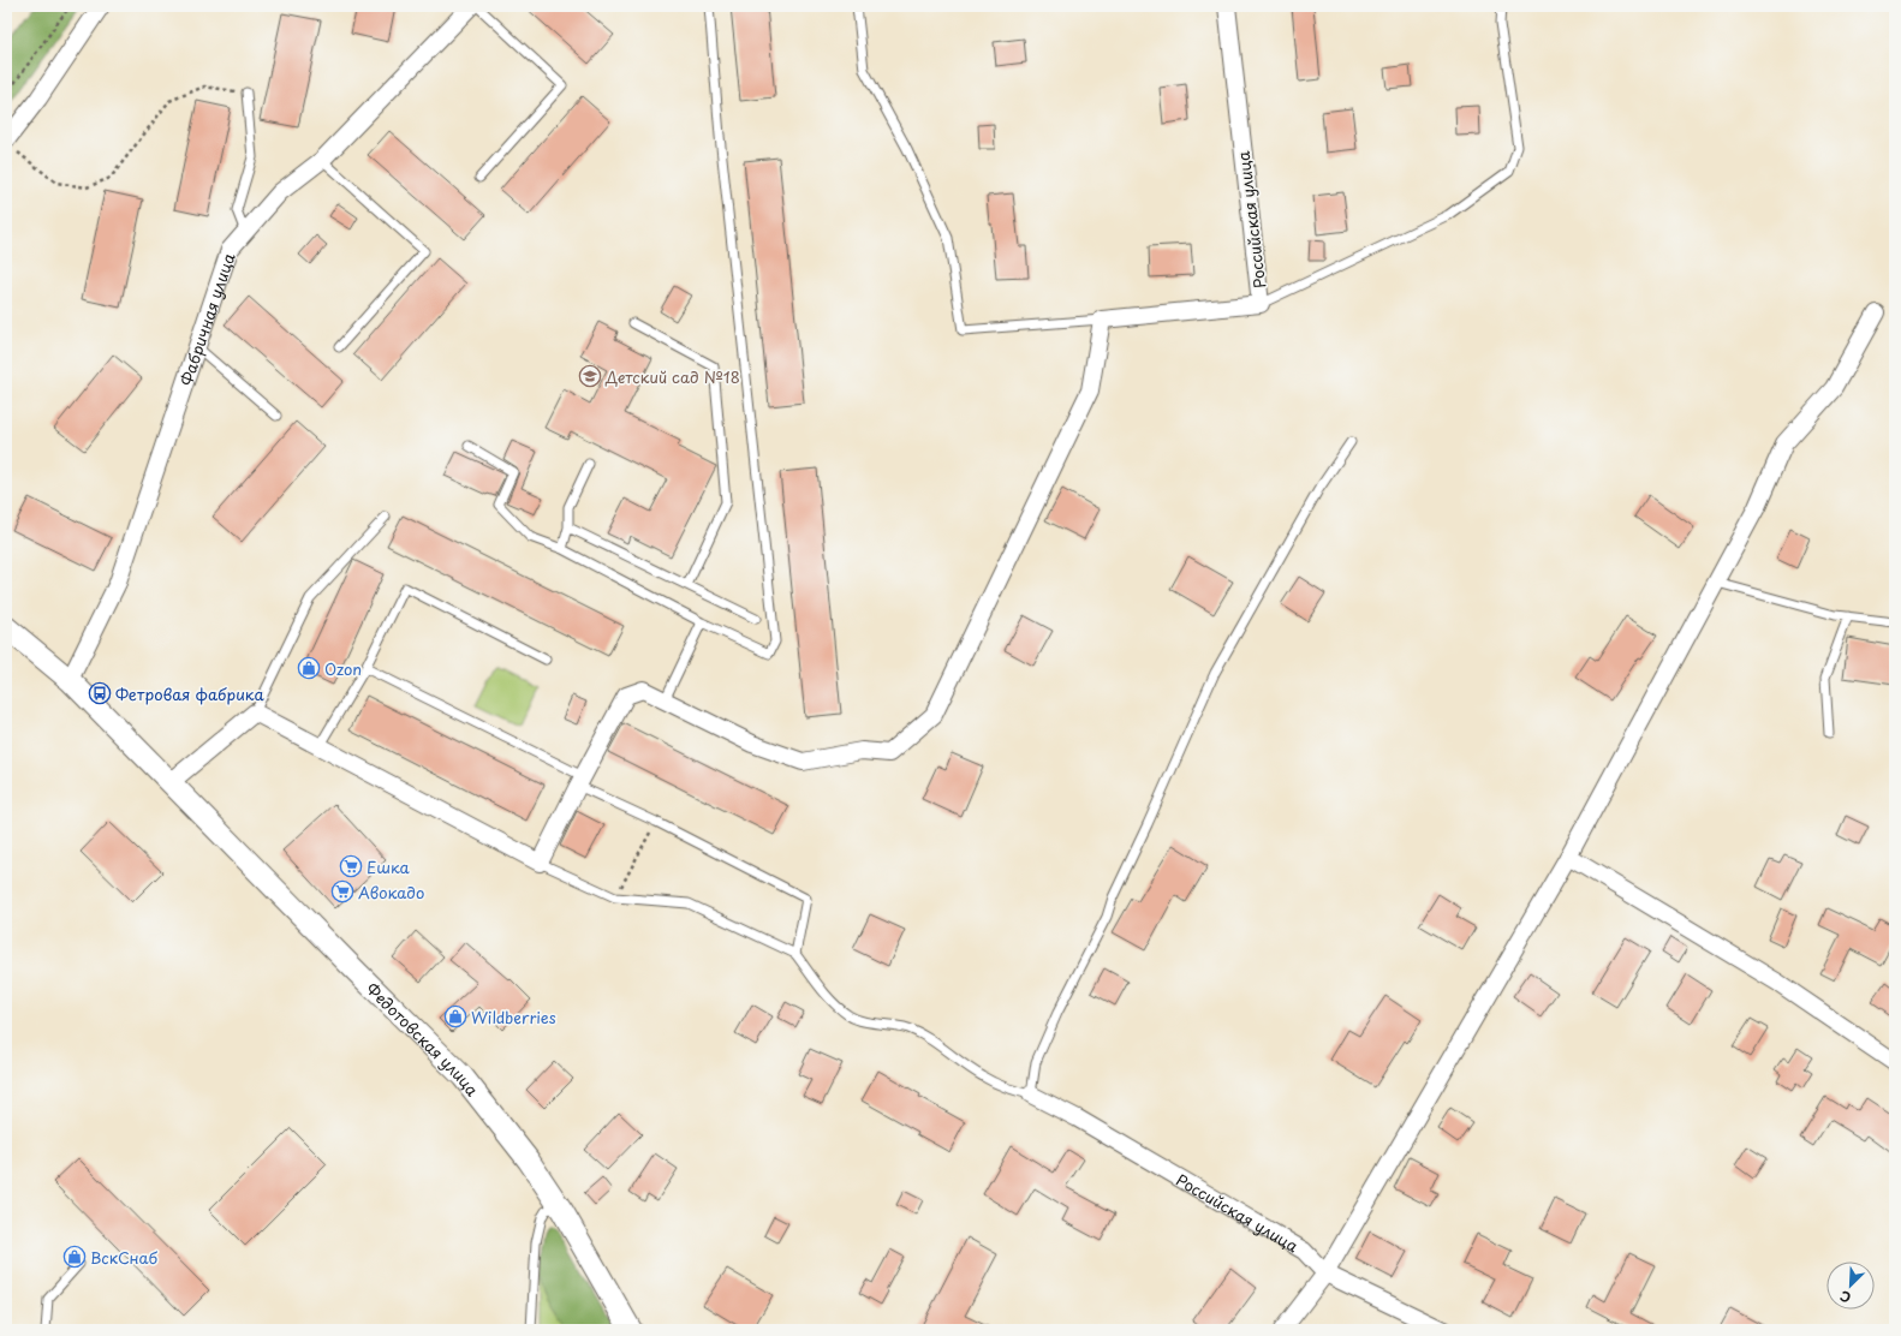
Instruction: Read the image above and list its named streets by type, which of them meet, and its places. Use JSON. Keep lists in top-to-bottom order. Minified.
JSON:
{"streets":{"street":["Российская улица","Фабричная улица","Федотовская улица"]},"crossings":[["Фабричная улица","Федотовская улица"]],"places":{"school or university":["Детский сад №18"],"shop":["Ozon","Wildberries","ВскСнаб"],"bus stop":["Фетровая фабрика"],"supermarket":["Ешка","Авокадо"]},"north":"bottom left"}
